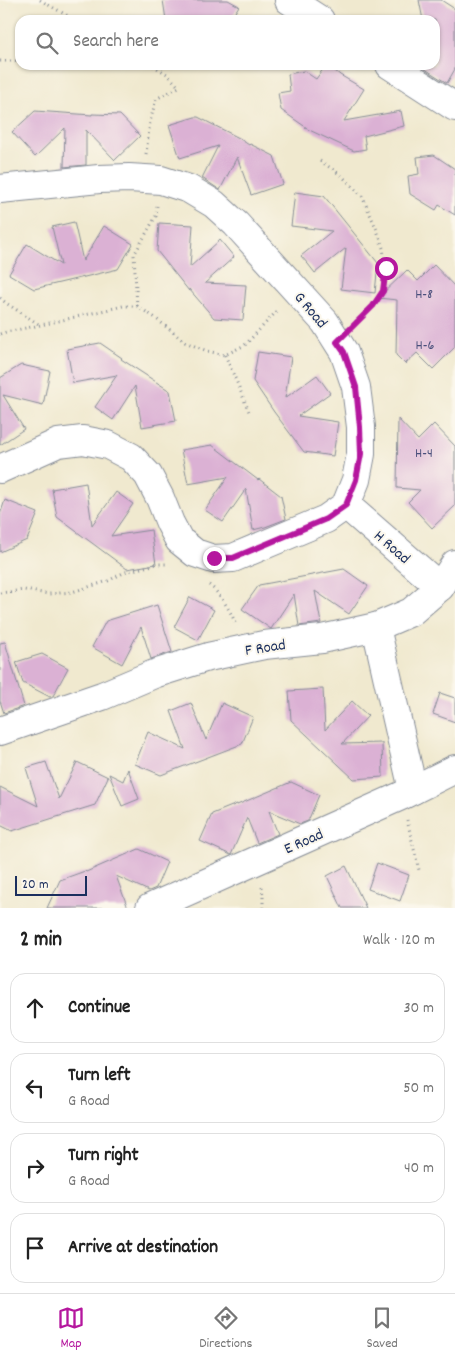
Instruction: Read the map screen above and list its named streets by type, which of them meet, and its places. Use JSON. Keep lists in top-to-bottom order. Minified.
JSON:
{"streets":{"street":["G Road","H Road","F Road","E Road"]},"crossings":[["G Road","H Road"]],"house_numbers":["H-8","H-6","H-4"],"scale_bar":"20 m","page":{"search":"Search here","scale":"20 m","heading":["2 min","Walk · 120 m"],"list":[["Continue","30 m"],["Turn left","G Road","50 m"],["Turn right","G Road","40 m"],"Arrive at destination"],"nav":["Map","Directions","Saved"]}}
